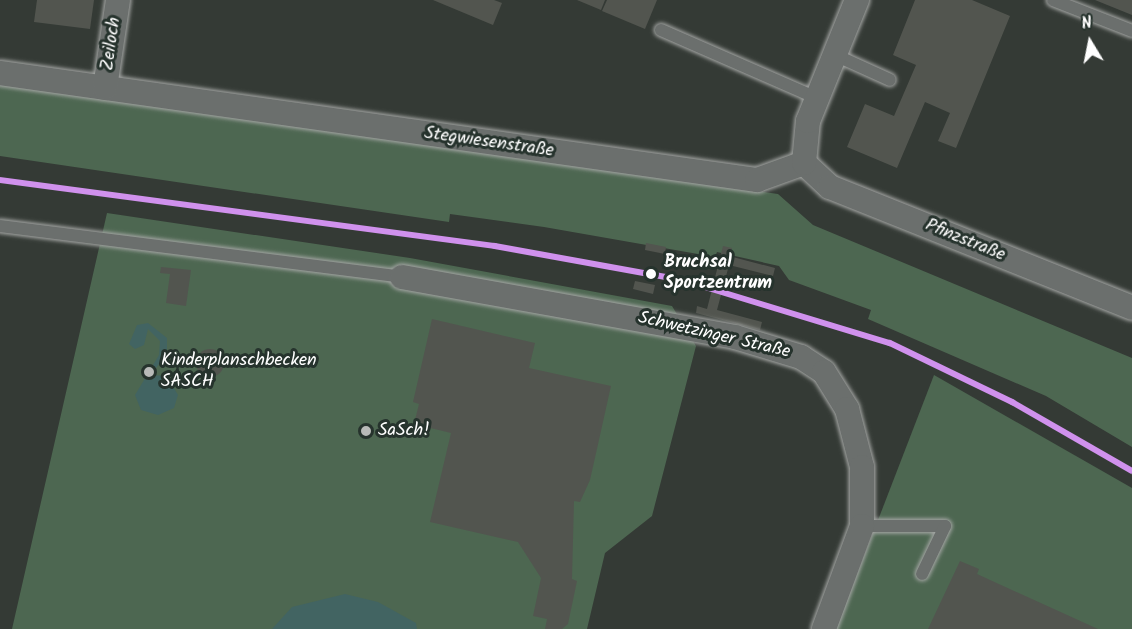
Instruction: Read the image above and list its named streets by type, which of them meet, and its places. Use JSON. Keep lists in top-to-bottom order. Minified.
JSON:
{"streets":{"street":["Zeiloch","Stegwiesenstraße","Pfinzstraße","Schwetzinger Straße"]},"crossings":[["Zeiloch","Stegwiesenstraße"],["Stegwiesenstraße","Pfinzstraße"]],"places":["Bruchsal Sportzentrum","Kinderplanschbecken SASCH","SaSch!"],"north":"top"}
